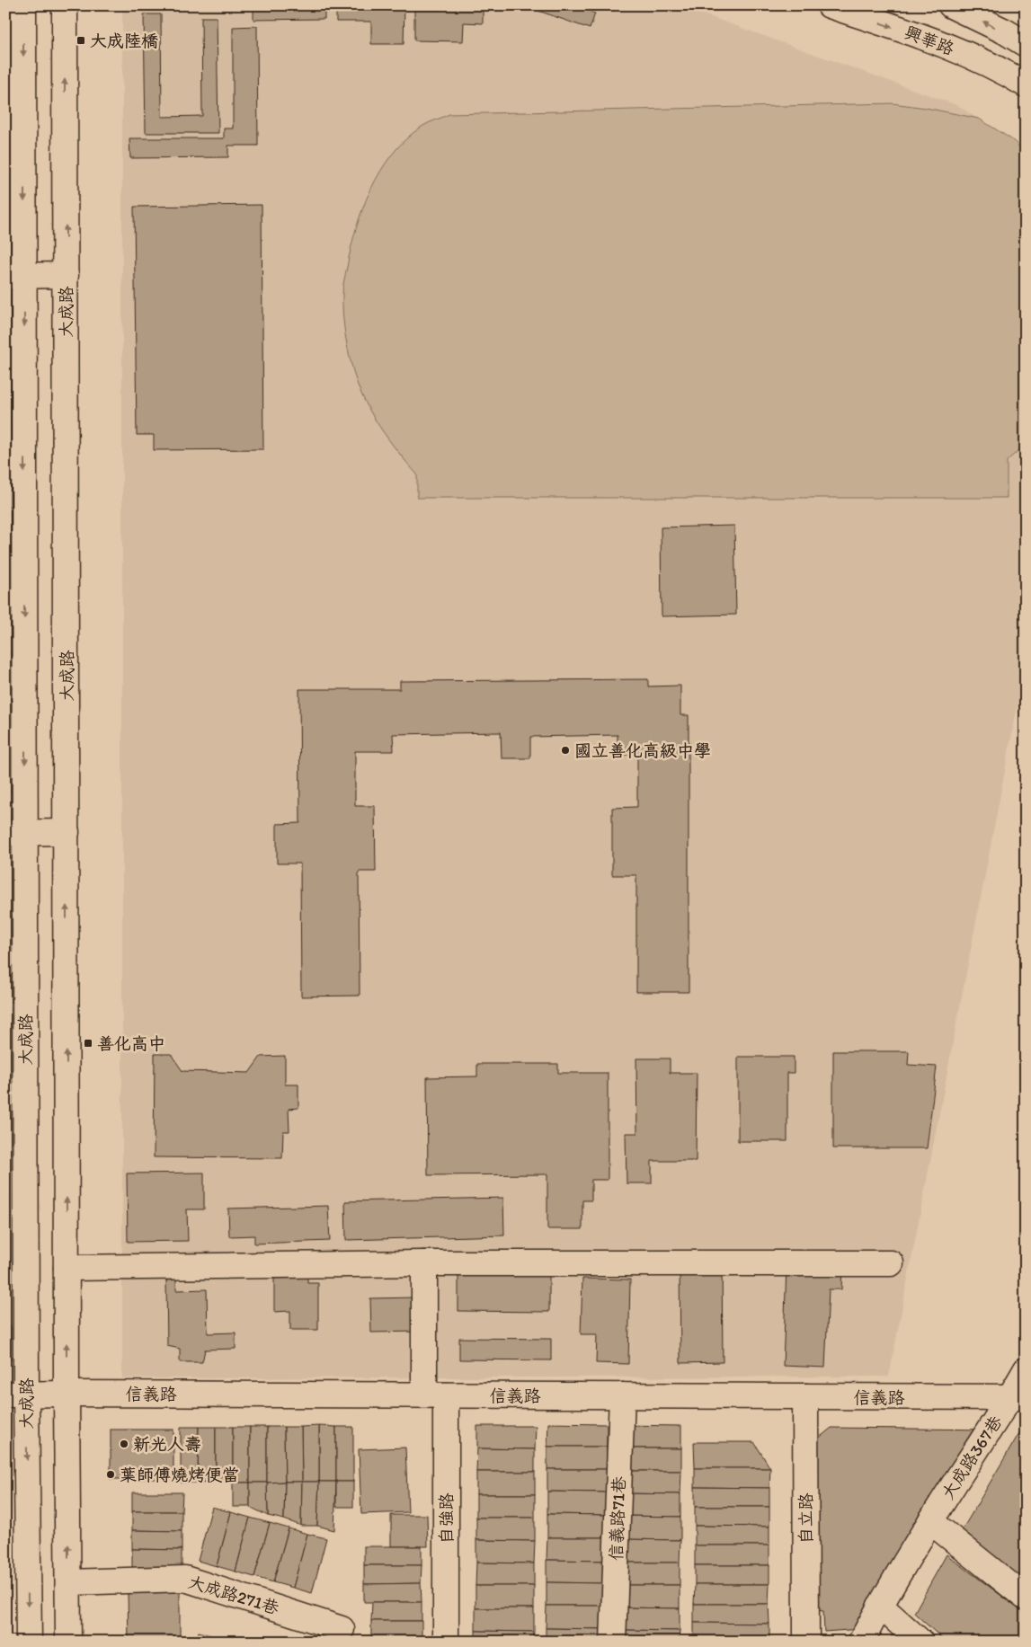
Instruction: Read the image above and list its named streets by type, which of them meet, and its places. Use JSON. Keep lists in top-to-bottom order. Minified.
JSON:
{"streets":{"main road":["興華路","大成路","信義路","大成路367巷","自強路","信義路71巷","自立路","大成路271巷"]},"crossings":[["大成路","信義路"],["大成路","大成路271巷"],["信義路","大成路367巷"],["信義路","自強路"],["信義路","信義路71巷"],["信義路","自立路"]],"places":{"transit":["大成陸橋","善化高中"],"other":["國立善化高級中學","新光人壽","葉師傅燒烤便當"]}}
